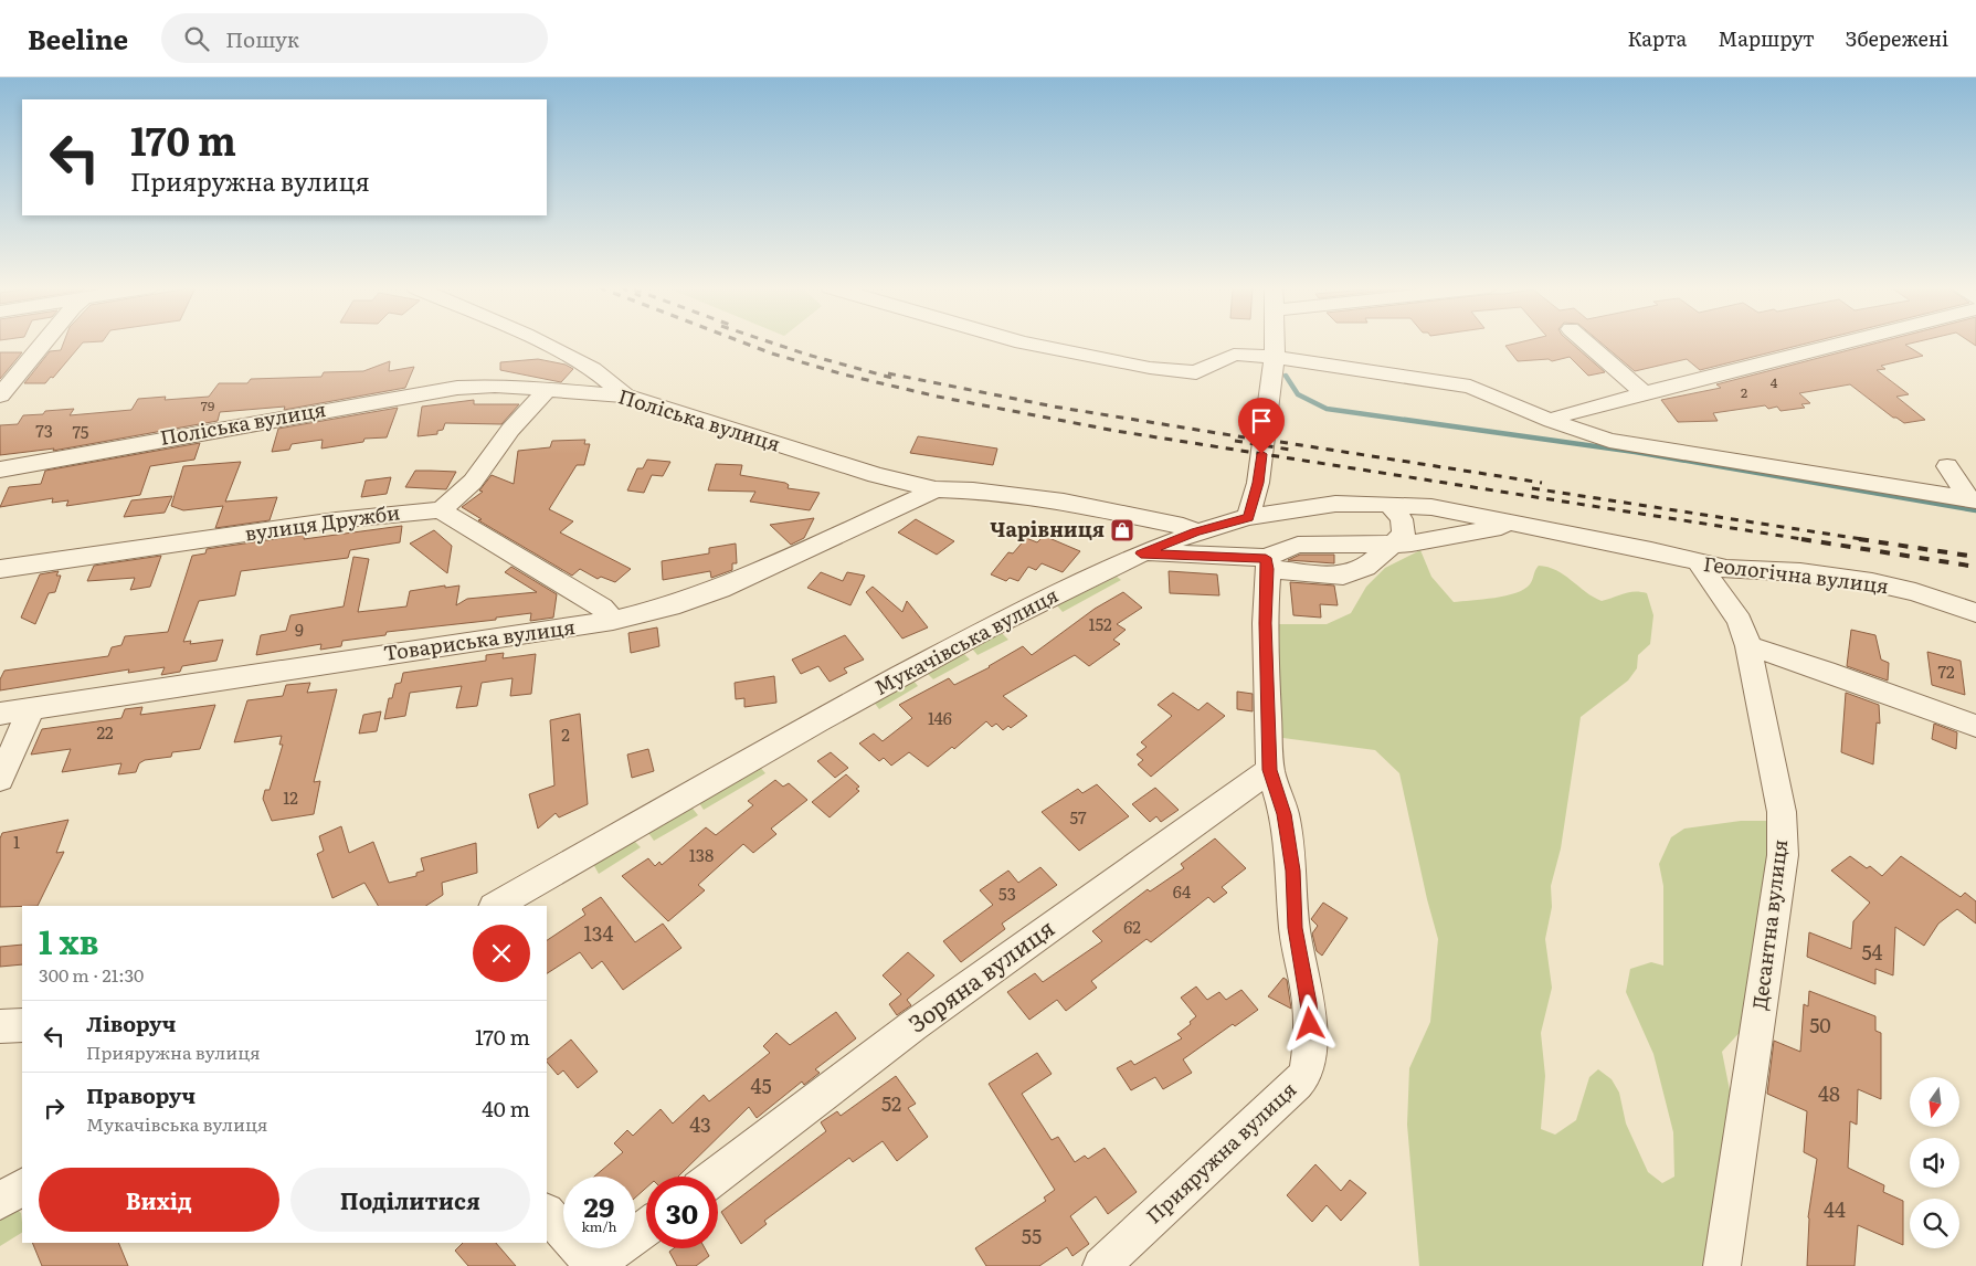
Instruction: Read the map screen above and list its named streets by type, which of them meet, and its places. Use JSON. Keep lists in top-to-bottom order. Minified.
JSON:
{"streets":{"street":["Поліська вулиця","вулиця Дружби","Геологічна вулиця","Товариська вулиця","Мукачівська вулиця","Десантна вулиця","Зоряна вулиця","Прияружна вулиця"]},"crossings":[["Поліська вулиця","Товариська вулиця"],["Поліська вулиця","Мукачівська вулиця"],["Геологічна вулиця","Мукачівська вулиця"],["Геологічна вулиця","Десантна вулиця"],["Зоряна вулиця","Прияружна вулиця"]],"places":{"shop":["Чарівниця"]},"house_numbers":["4","2","79","73","75","152","9","72","146","22","2","12","57","1","138","64","53","62","134","54","50","45","48","52","43","44","55"],"north":"bottom","page":{"header":"Beeline","search":"Пошук","nav":["Карта","Маршрут","Збережені"],"turn":["170 m","Прияружна вулиця"],"heading":["1 хв","300 m · 21:30"],"list":[{"name":"Ліворуч","note":"Прияружна вулиця","value":"170 m"},{"name":"Праворуч","note":"Мукачівська вулиця","value":"40 m"}],"buttons":["Вихід","Поділитися"],"speed":"29 km/h","limit":"30"}}
